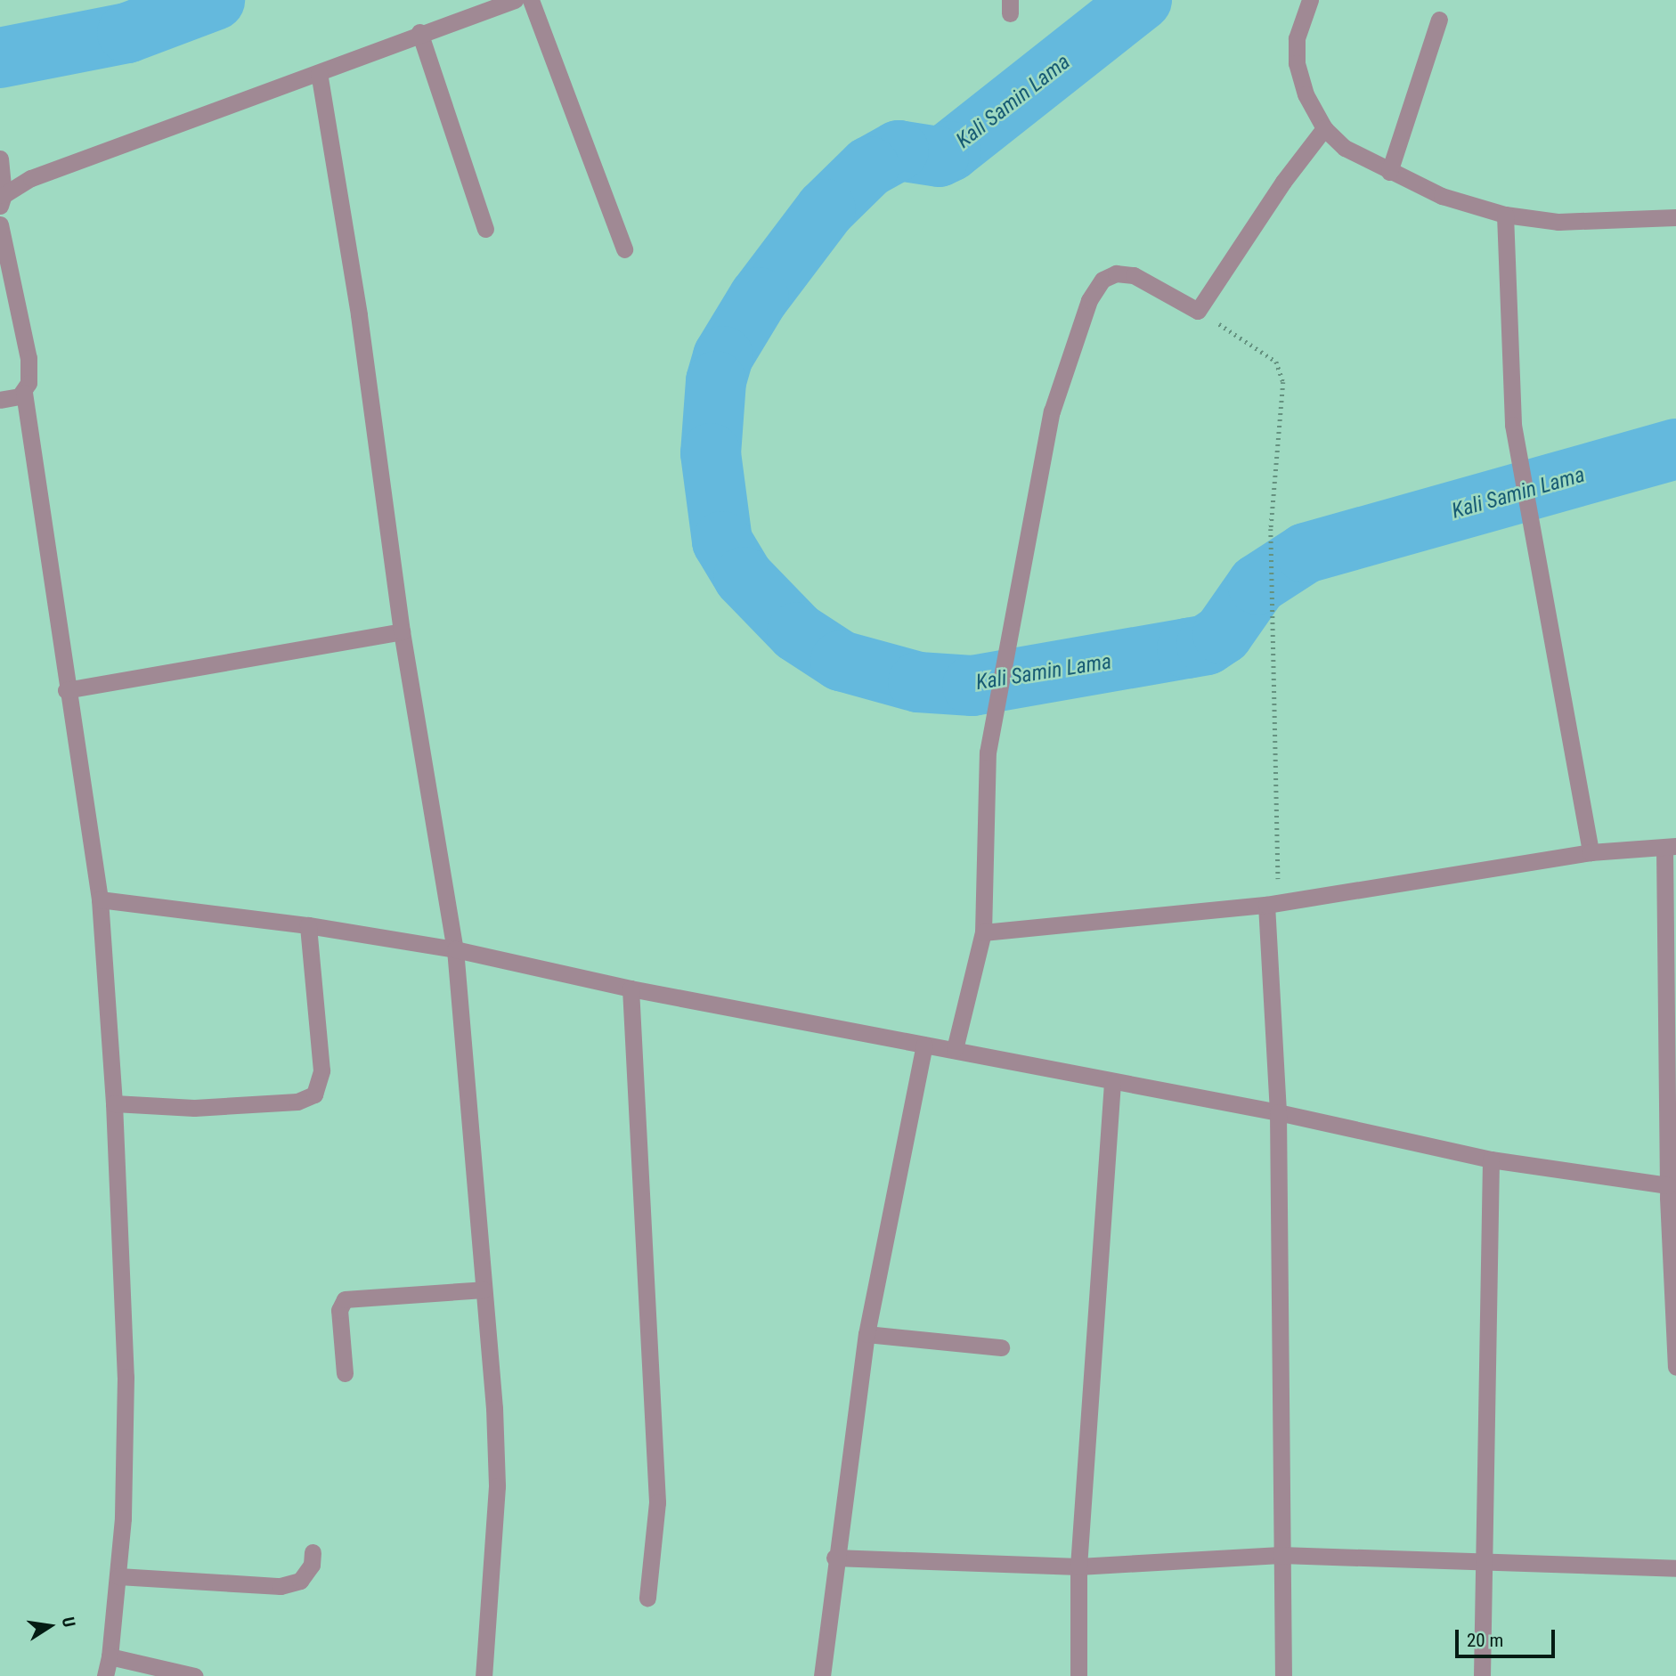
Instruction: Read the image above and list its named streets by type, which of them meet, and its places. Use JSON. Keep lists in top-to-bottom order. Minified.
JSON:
{"water":["Kali Samin Lama"],"scale_bar":"20 m","north":"right"}
